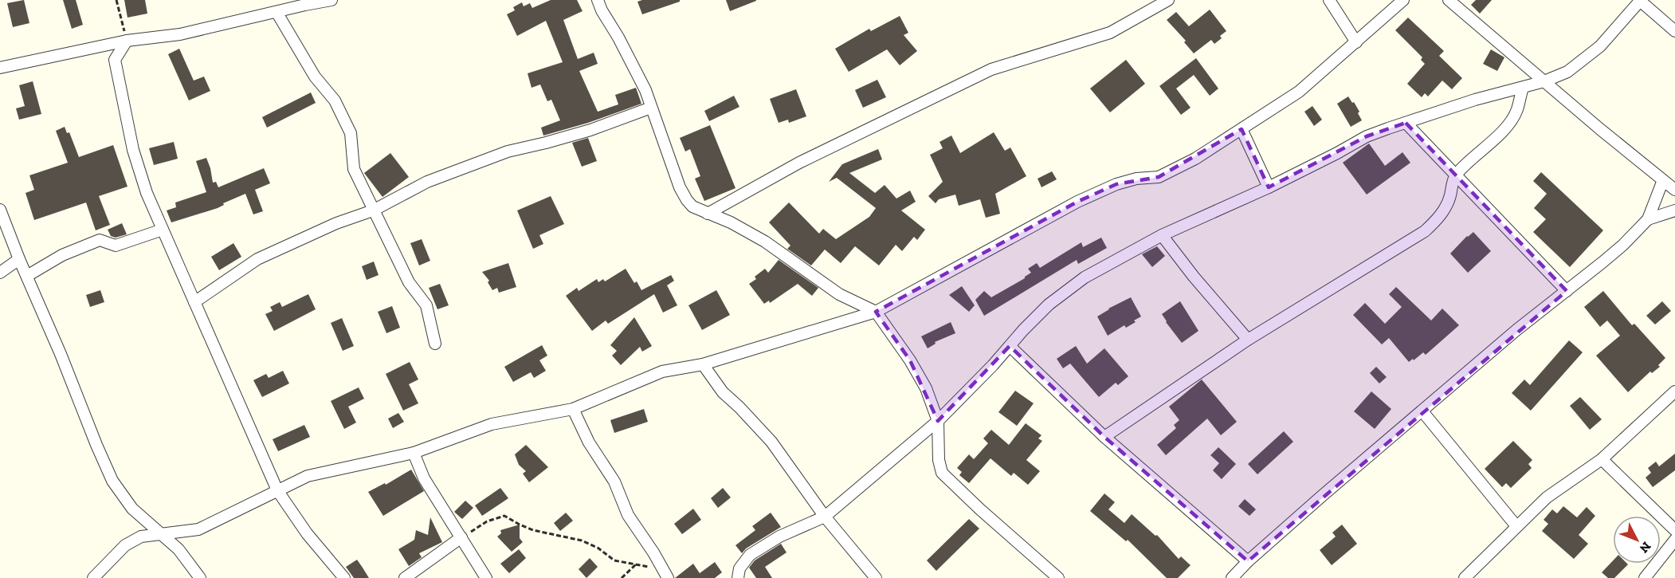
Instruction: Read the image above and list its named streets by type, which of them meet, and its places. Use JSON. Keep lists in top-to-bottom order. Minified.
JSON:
{"north":"bottom right"}
